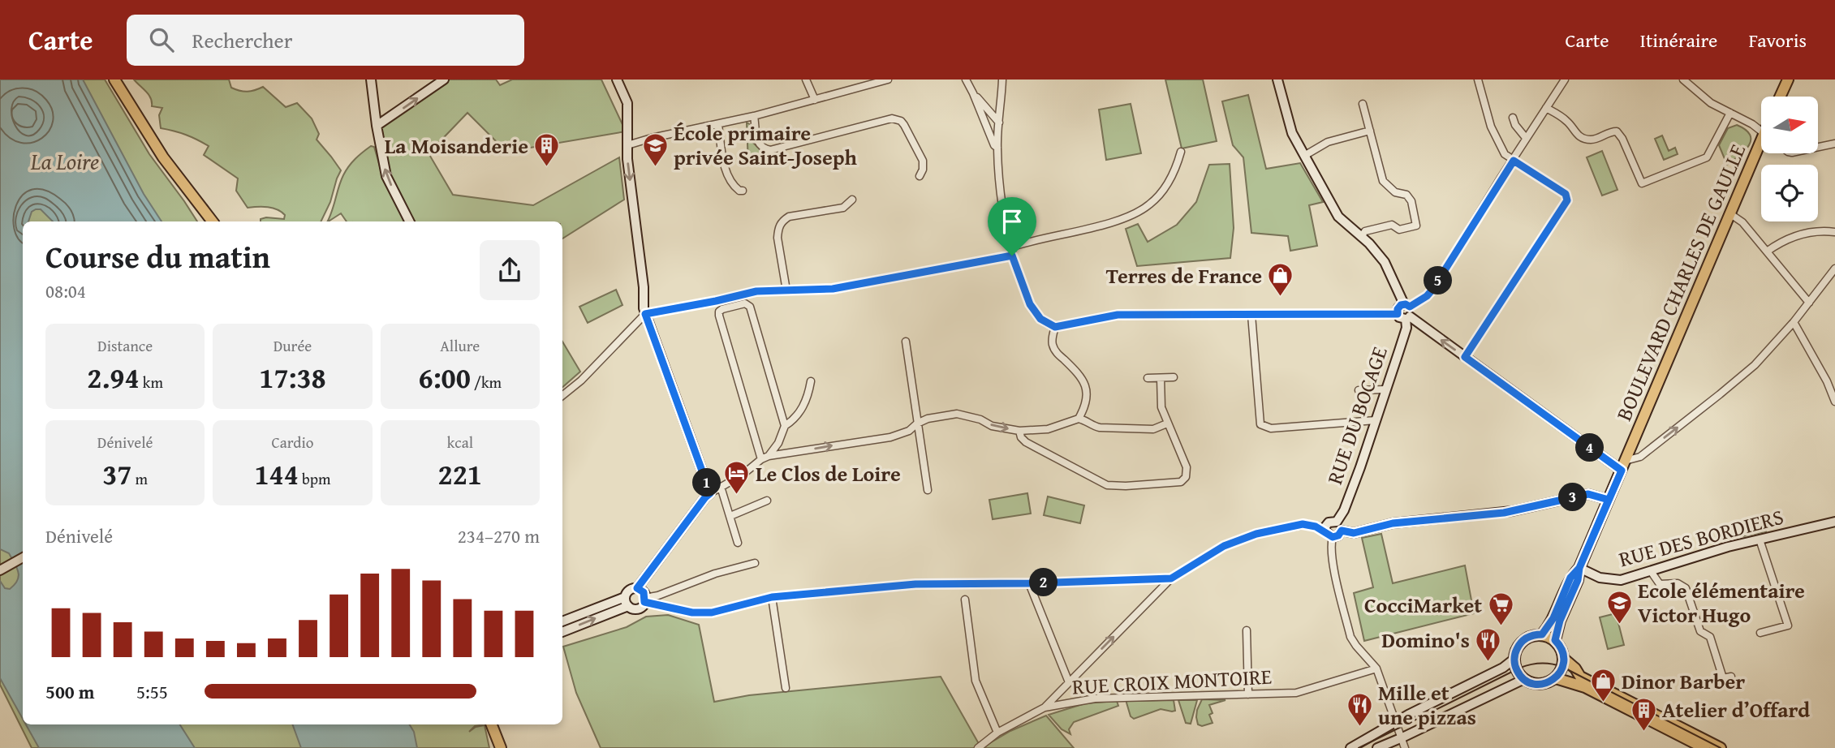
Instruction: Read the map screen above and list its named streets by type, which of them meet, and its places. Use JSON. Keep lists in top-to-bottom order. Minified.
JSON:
{"streets":{"main road":["BOULEVARD CHARLES DE GAULLE"],"street":["RUE DU BOCAGE","RUE DES BORDIERS","RUE CROIX MONTOIRE"]},"crossings":[["BOULEVARD CHARLES DE GAULLE","RUE DES BORDIERS"]],"water":["La Loire"],"places":{"school or university":["École primaire privée Saint-Joseph","Ecole élémentaire Victor Hugo"],"building":["La Moisanderie","Atelier d’Offard"],"shop":["Terres de France","Dinor Barber"],"hotel":["Le Clos de Loire"],"supermarket":["CocciMarket"],"restaurant":["Domino's","Mille et une pizzas"]},"north":"right","page":{"header":"Carte","search":"Rechercher","nav":["Carte","Itinéraire","Favoris"],"heading":["Course du matin","08:04"],"pins":["5","4","1","3","2"],"stats":[["Distance","2.94 km"],["Durée","17:38"],["Allure","6:00 /km"],["Dénivelé","37 m"],["Cardio","144 bpm"],["kcal","221"]],"chart":["Dénivelé","234–270 m"],"list":[{"name":"500 m","note":"5:55"}]}}
